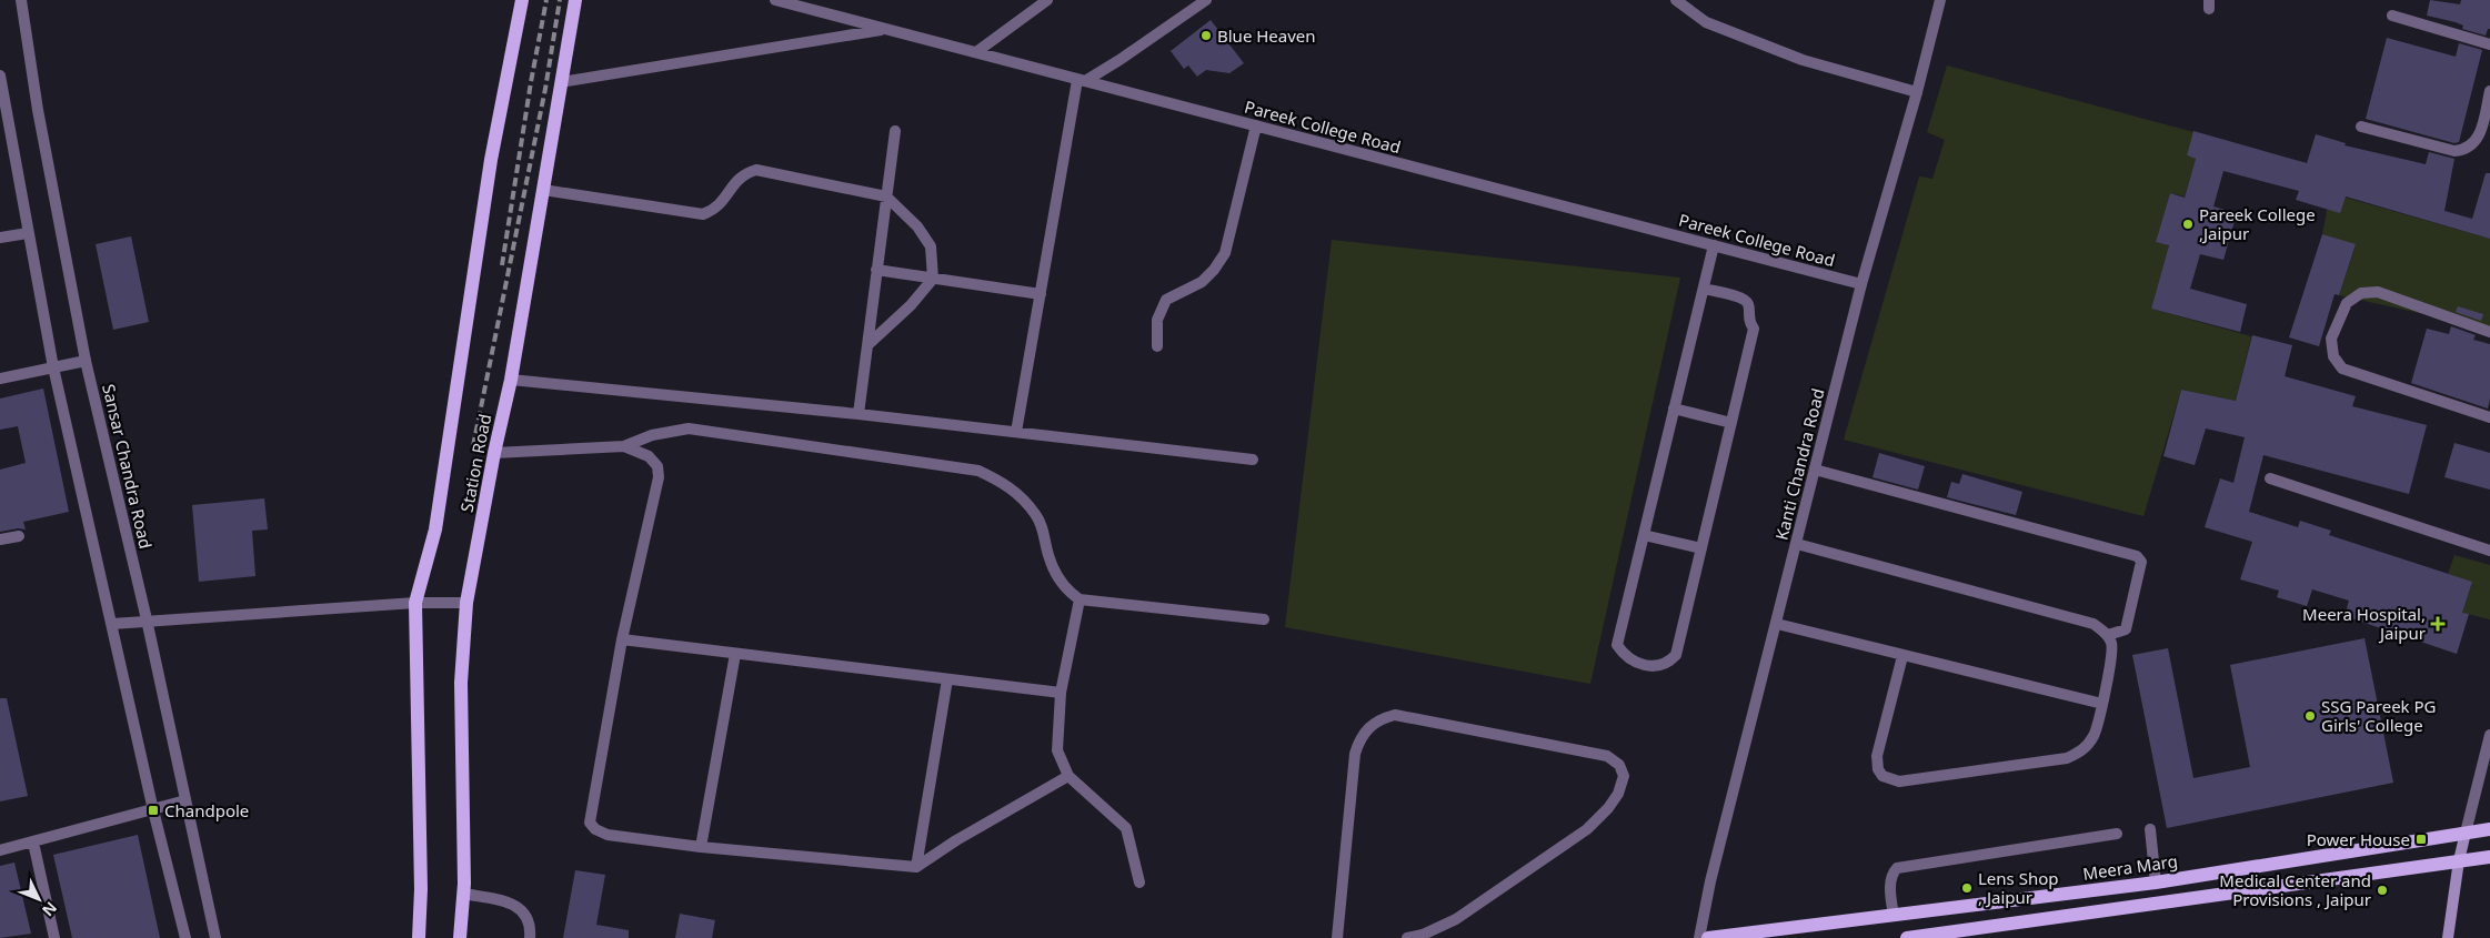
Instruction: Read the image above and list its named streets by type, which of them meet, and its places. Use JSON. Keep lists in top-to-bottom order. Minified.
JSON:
{"streets":{"main road":["Station Road","Meera Marg"],"street":["Pareek College Road","Kanti Chandra Road","Sansar Chandra Road"]},"crossings":[["Pareek College Road","Kanti Chandra Road"]],"places":{"other":["Blue Heaven","Pareek College ,Jaipur","SSG Pareek PG Girls' College","Lens Shop , Jaipur","Medical Center and Provisions , Jaipur"],"health":["Meera Hospital, Jaipur"],"transit":["Chandpole","Power House"]},"north":"bottom right"}
